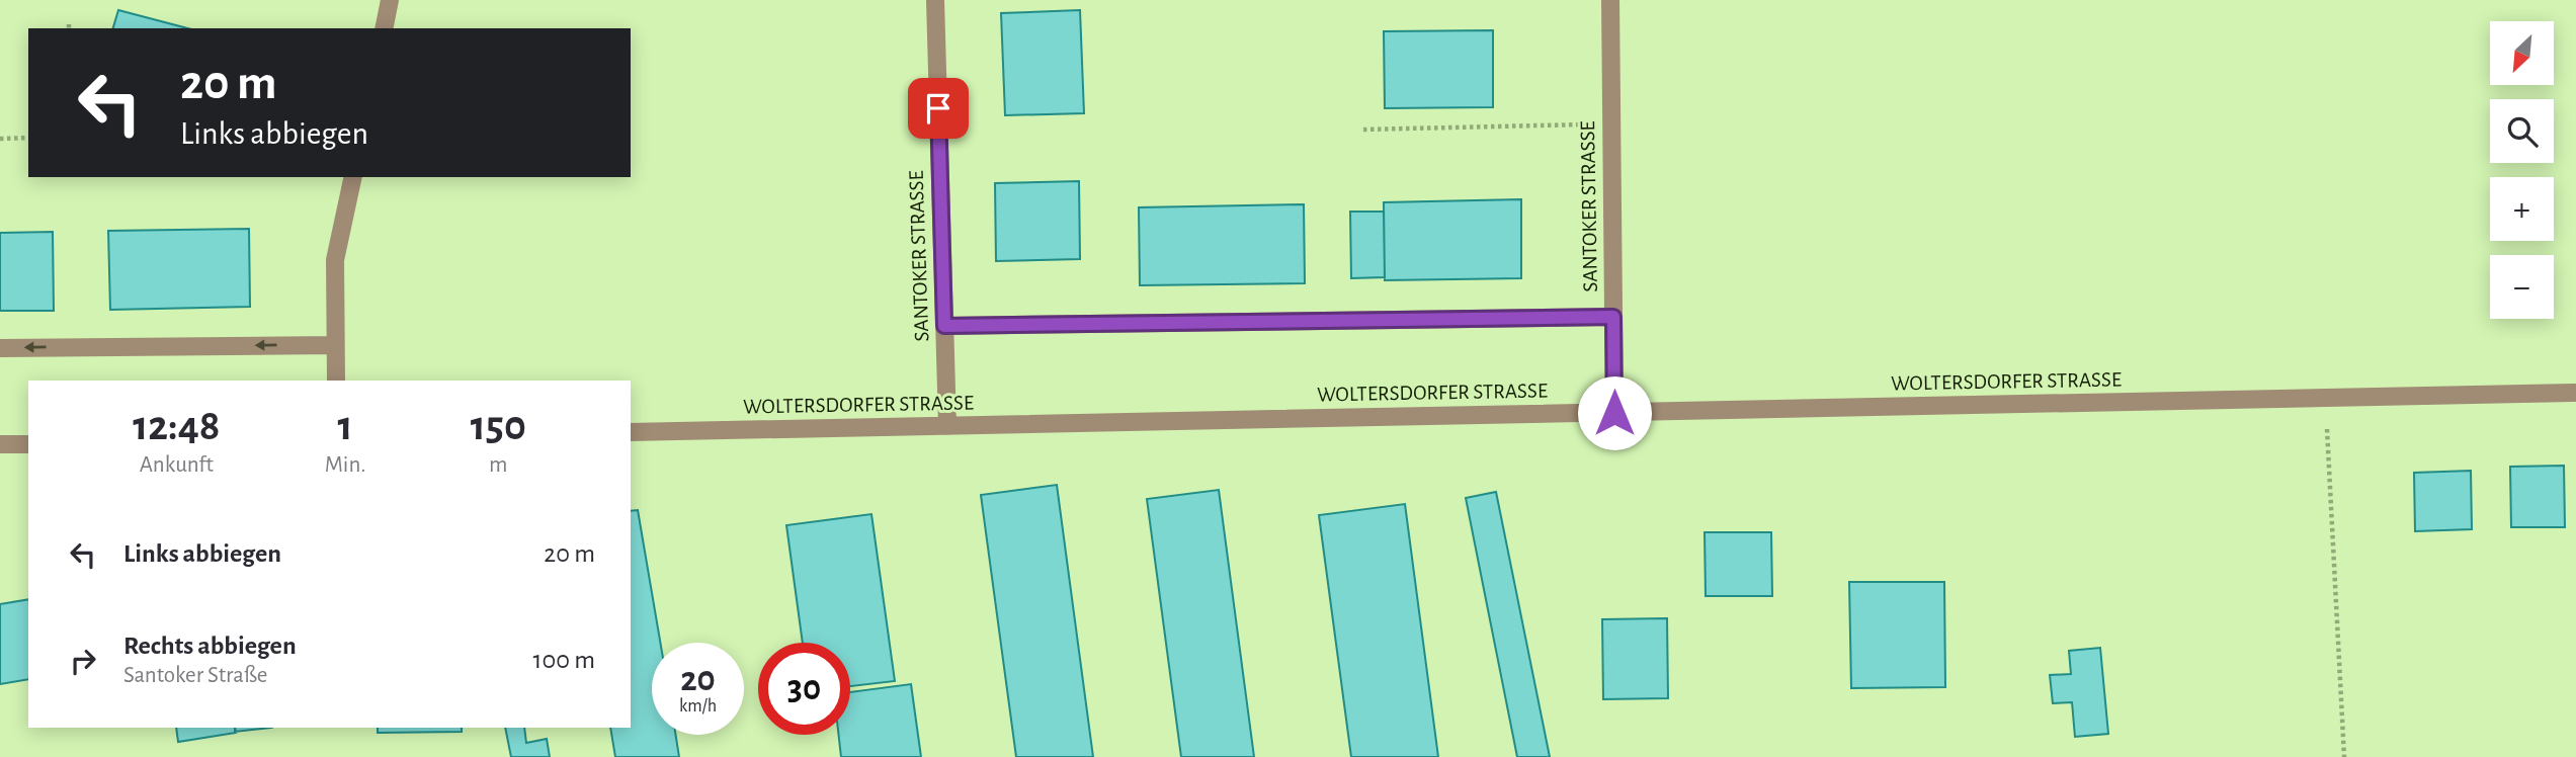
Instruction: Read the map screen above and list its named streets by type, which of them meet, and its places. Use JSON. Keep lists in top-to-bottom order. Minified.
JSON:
{"streets":{"street":["SANTOKER STRASSE","WOLTERSDORFER STRASSE"]},"crossings":[["SANTOKER STRASSE","WOLTERSDORFER STRASSE"]],"north":"bottom left","page":{"map_buttons":["+","−"],"turn":["20 m","Links abbiegen"],"eta":["12:48","Ankunft","1","Min.","150","m"],"list":[{"name":"Links abbiegen","value":"20 m"},{"name":"Rechts abbiegen","note":"Santoker Straße","value":"100 m"}],"speed":"20 km/h","limit":"30"}}
